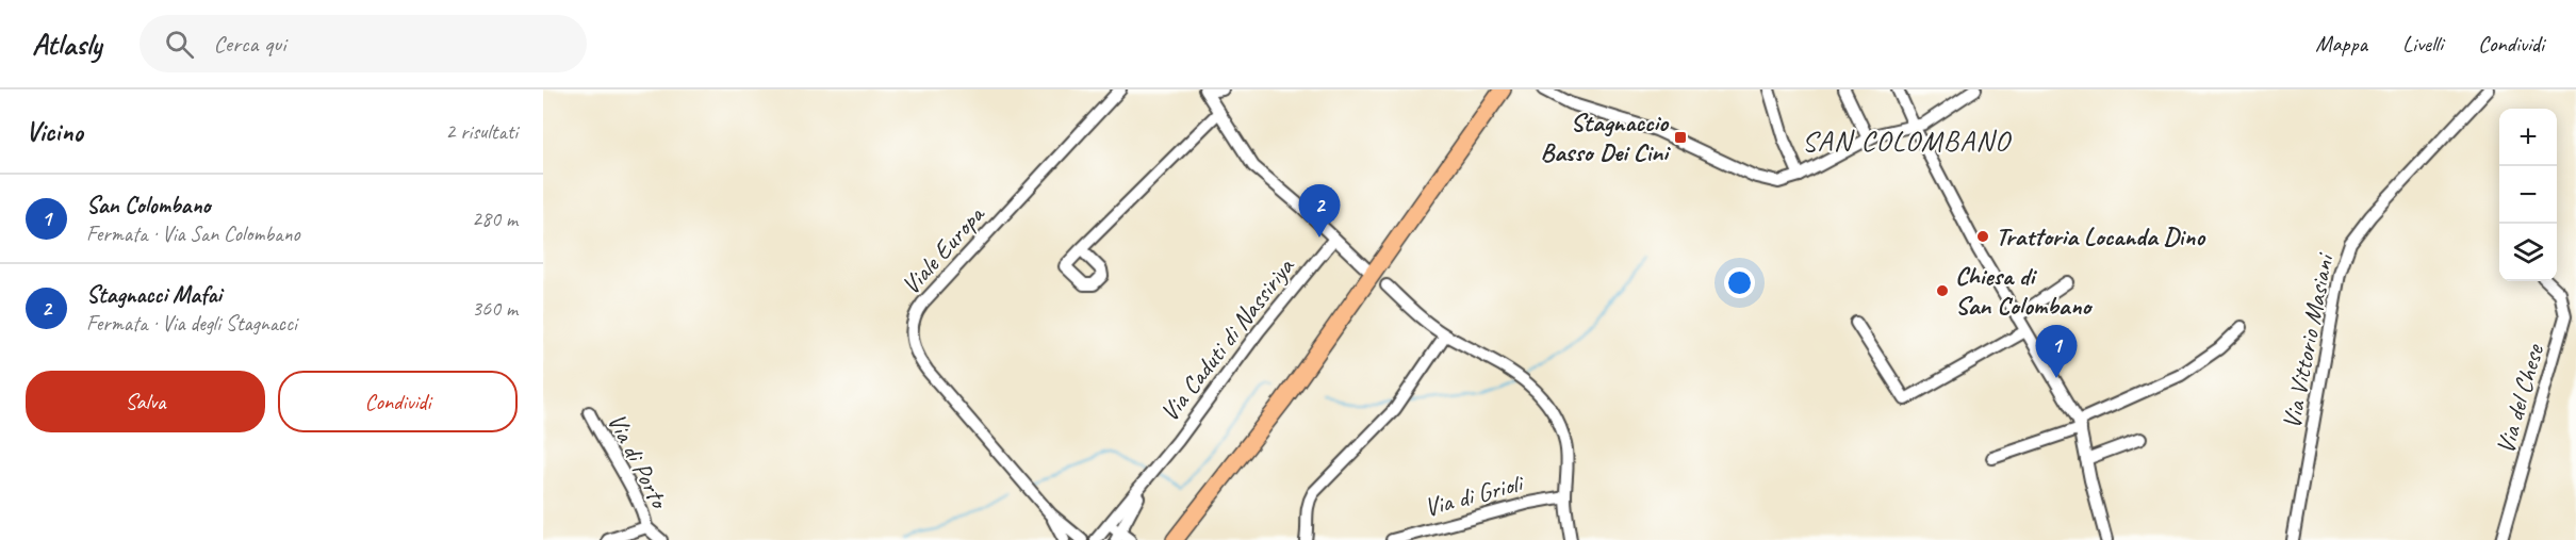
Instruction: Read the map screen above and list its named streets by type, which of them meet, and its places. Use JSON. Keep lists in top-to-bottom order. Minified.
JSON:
{"streets":{"street":["Viale Europa","Via Caduti di Nassiriya","Via Vittorio Masiani","Via del Chese","Via di Porto","Via di Grioli"]},"districts":["SAN COLOMBANO"],"places":{"transit":["Stagnaccio Basso Dei Cini"],"other":["Trattoria Locanda Dino","Chiesa di San Colombano"]},"page":{"header":"Atlasly","search":"Cerca qui","nav":["Mappa","Livelli","Condividi"],"heading":["Vicino","2 risultati"],"map_buttons":["+","−"],"list":[{"mark":"1","name":"San Colombano","note":"Fermata · Via San Colombano","value":"280 m"},{"mark":"2","name":"Stagnacci Mafai","note":"Fermata · Via degli Stagnacci","value":"360 m"}],"pins":["2","1"],"buttons":["Salva","Condividi"]}}
